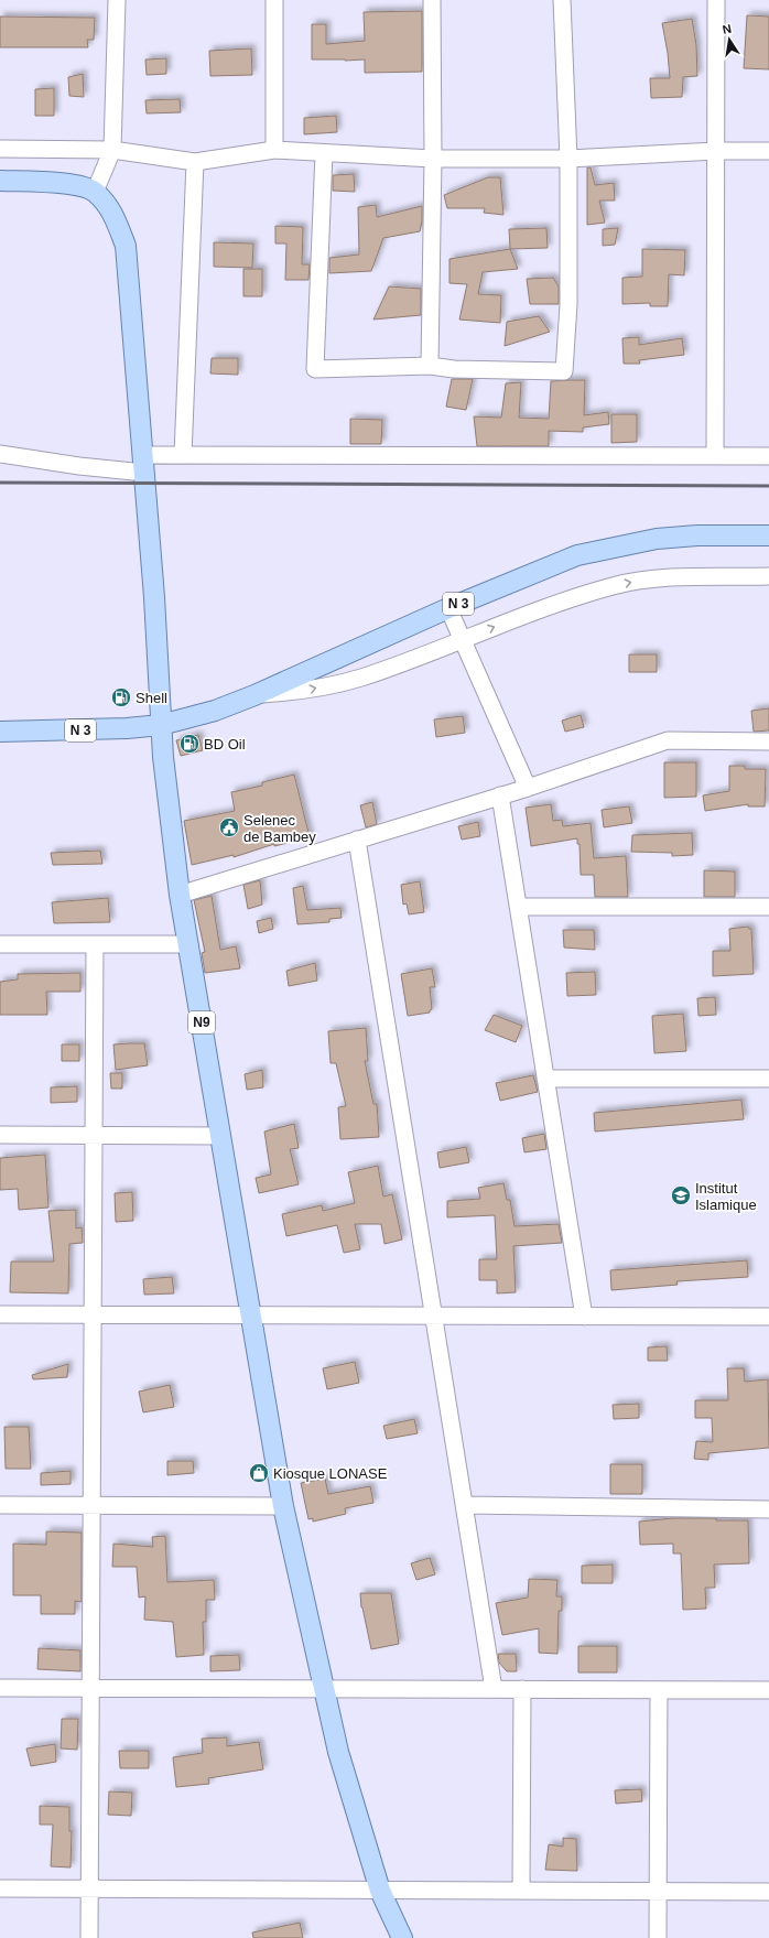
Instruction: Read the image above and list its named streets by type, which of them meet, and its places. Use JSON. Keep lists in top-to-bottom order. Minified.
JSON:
{"streets":{"main road":["N 3","N9"]},"crossings":[["N 3","N9"]],"places":{"fuel station":["Shell","BD Oil"],"public building":["Selenec de Bambey"],"school or university":["Institut Islamique"],"shop":["Kiosque LONASE"]},"north":"top"}
